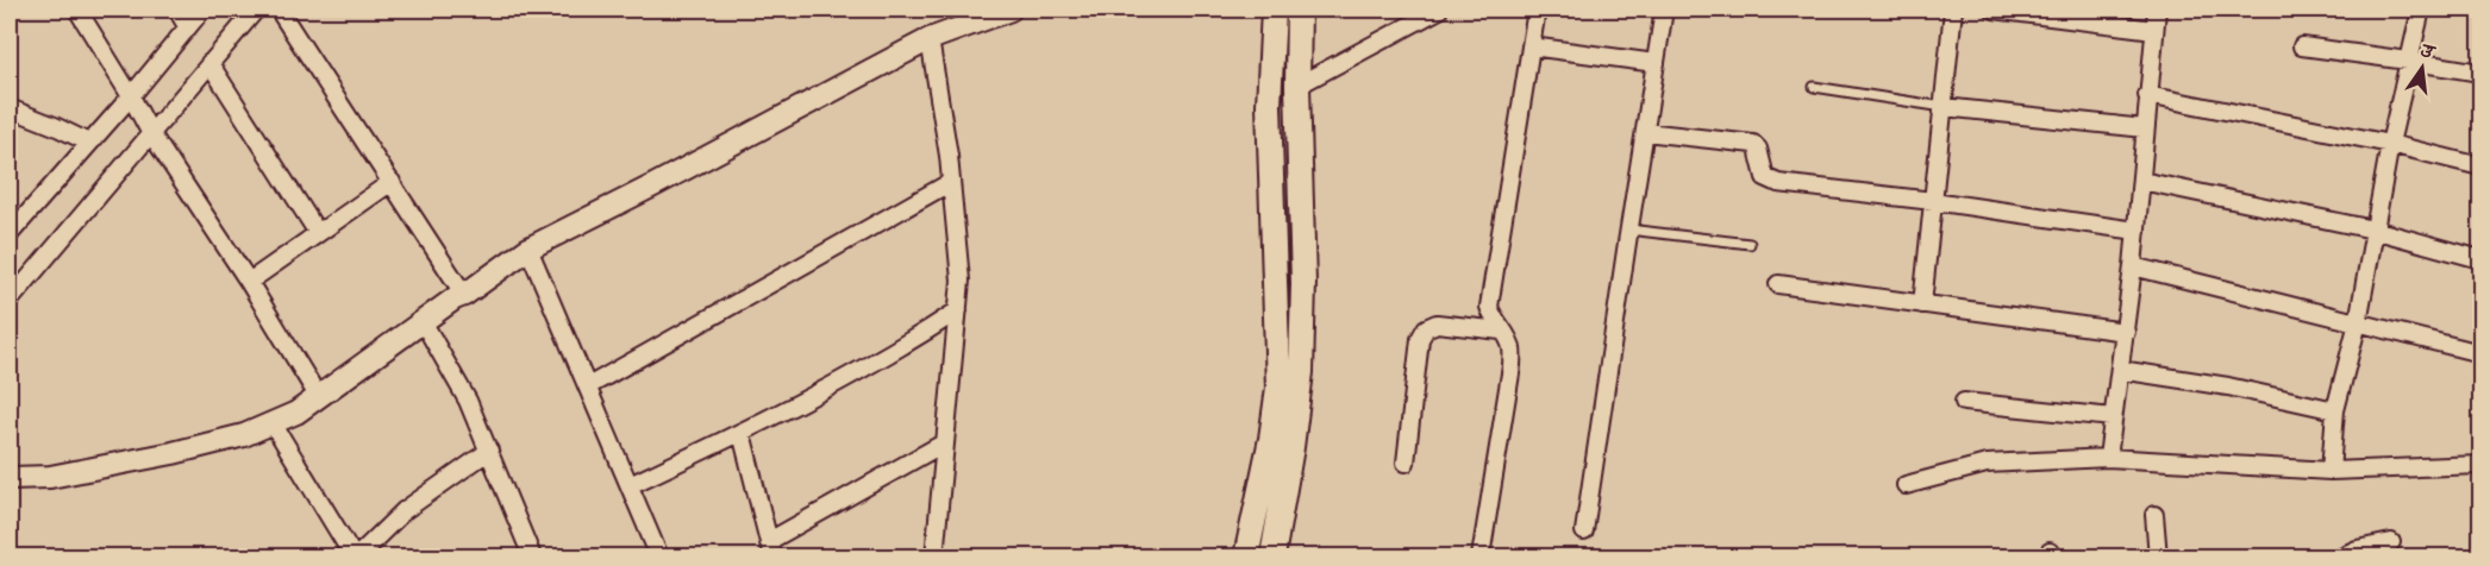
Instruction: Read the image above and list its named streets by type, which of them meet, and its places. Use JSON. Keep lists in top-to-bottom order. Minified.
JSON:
{"north":"top"}
